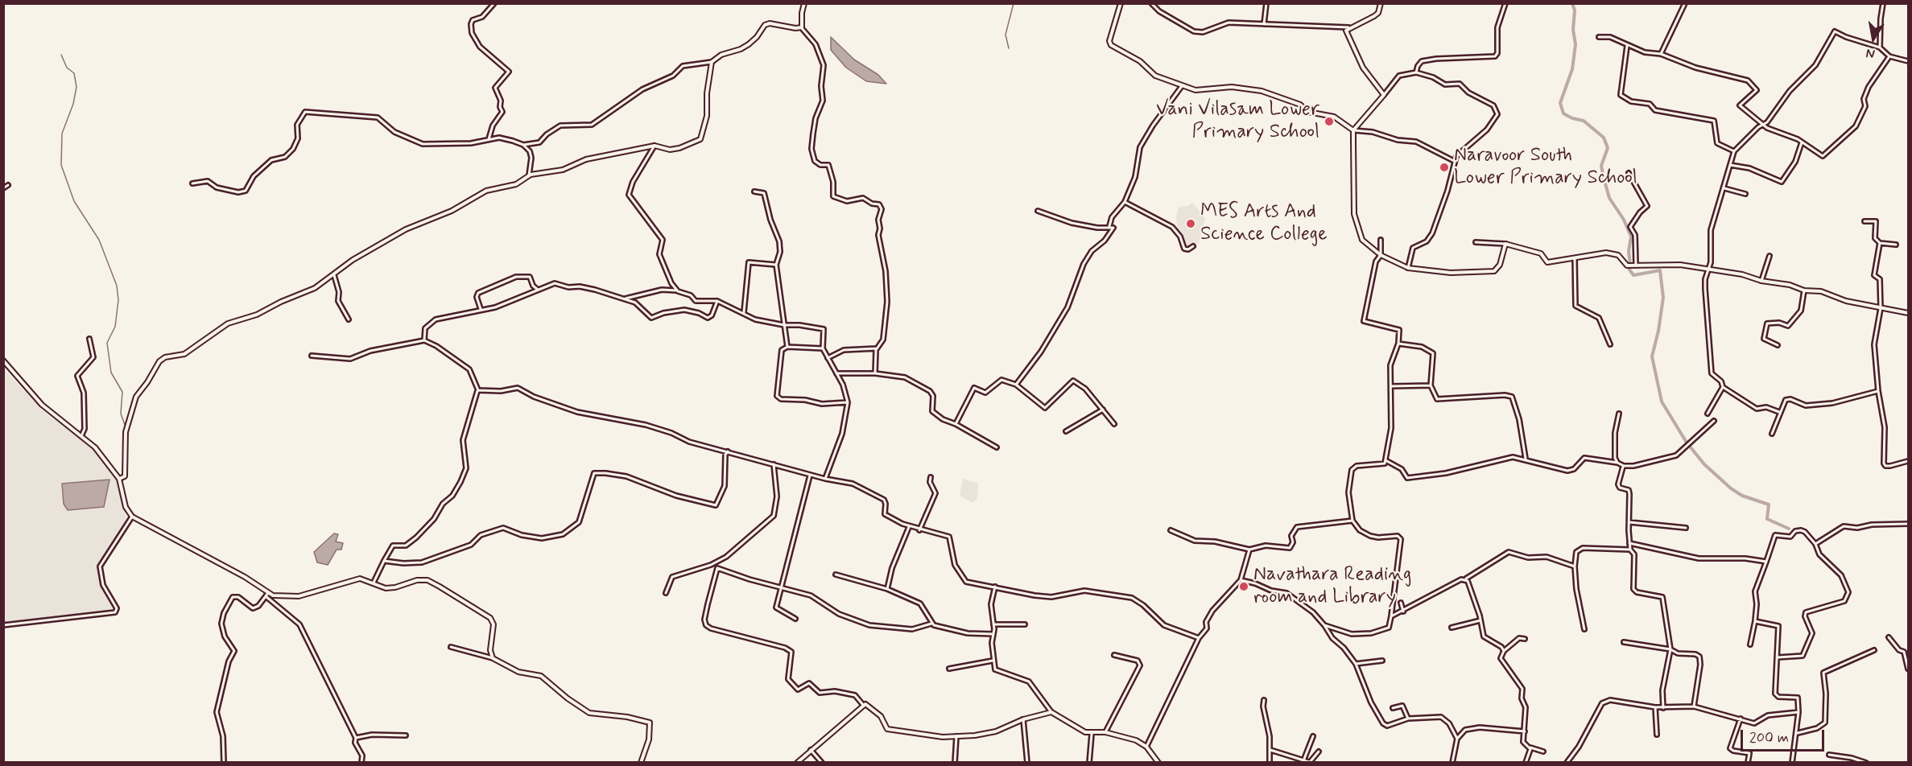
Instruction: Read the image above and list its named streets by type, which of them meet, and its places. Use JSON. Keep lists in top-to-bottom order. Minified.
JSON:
{"places":["Vani Vilasam Lower Primary School","Naravoor South Lower Primary School","MES Arts And Science College","Navathara Reading room and Library"],"scale_bar":"200 m","north":"bottom"}
